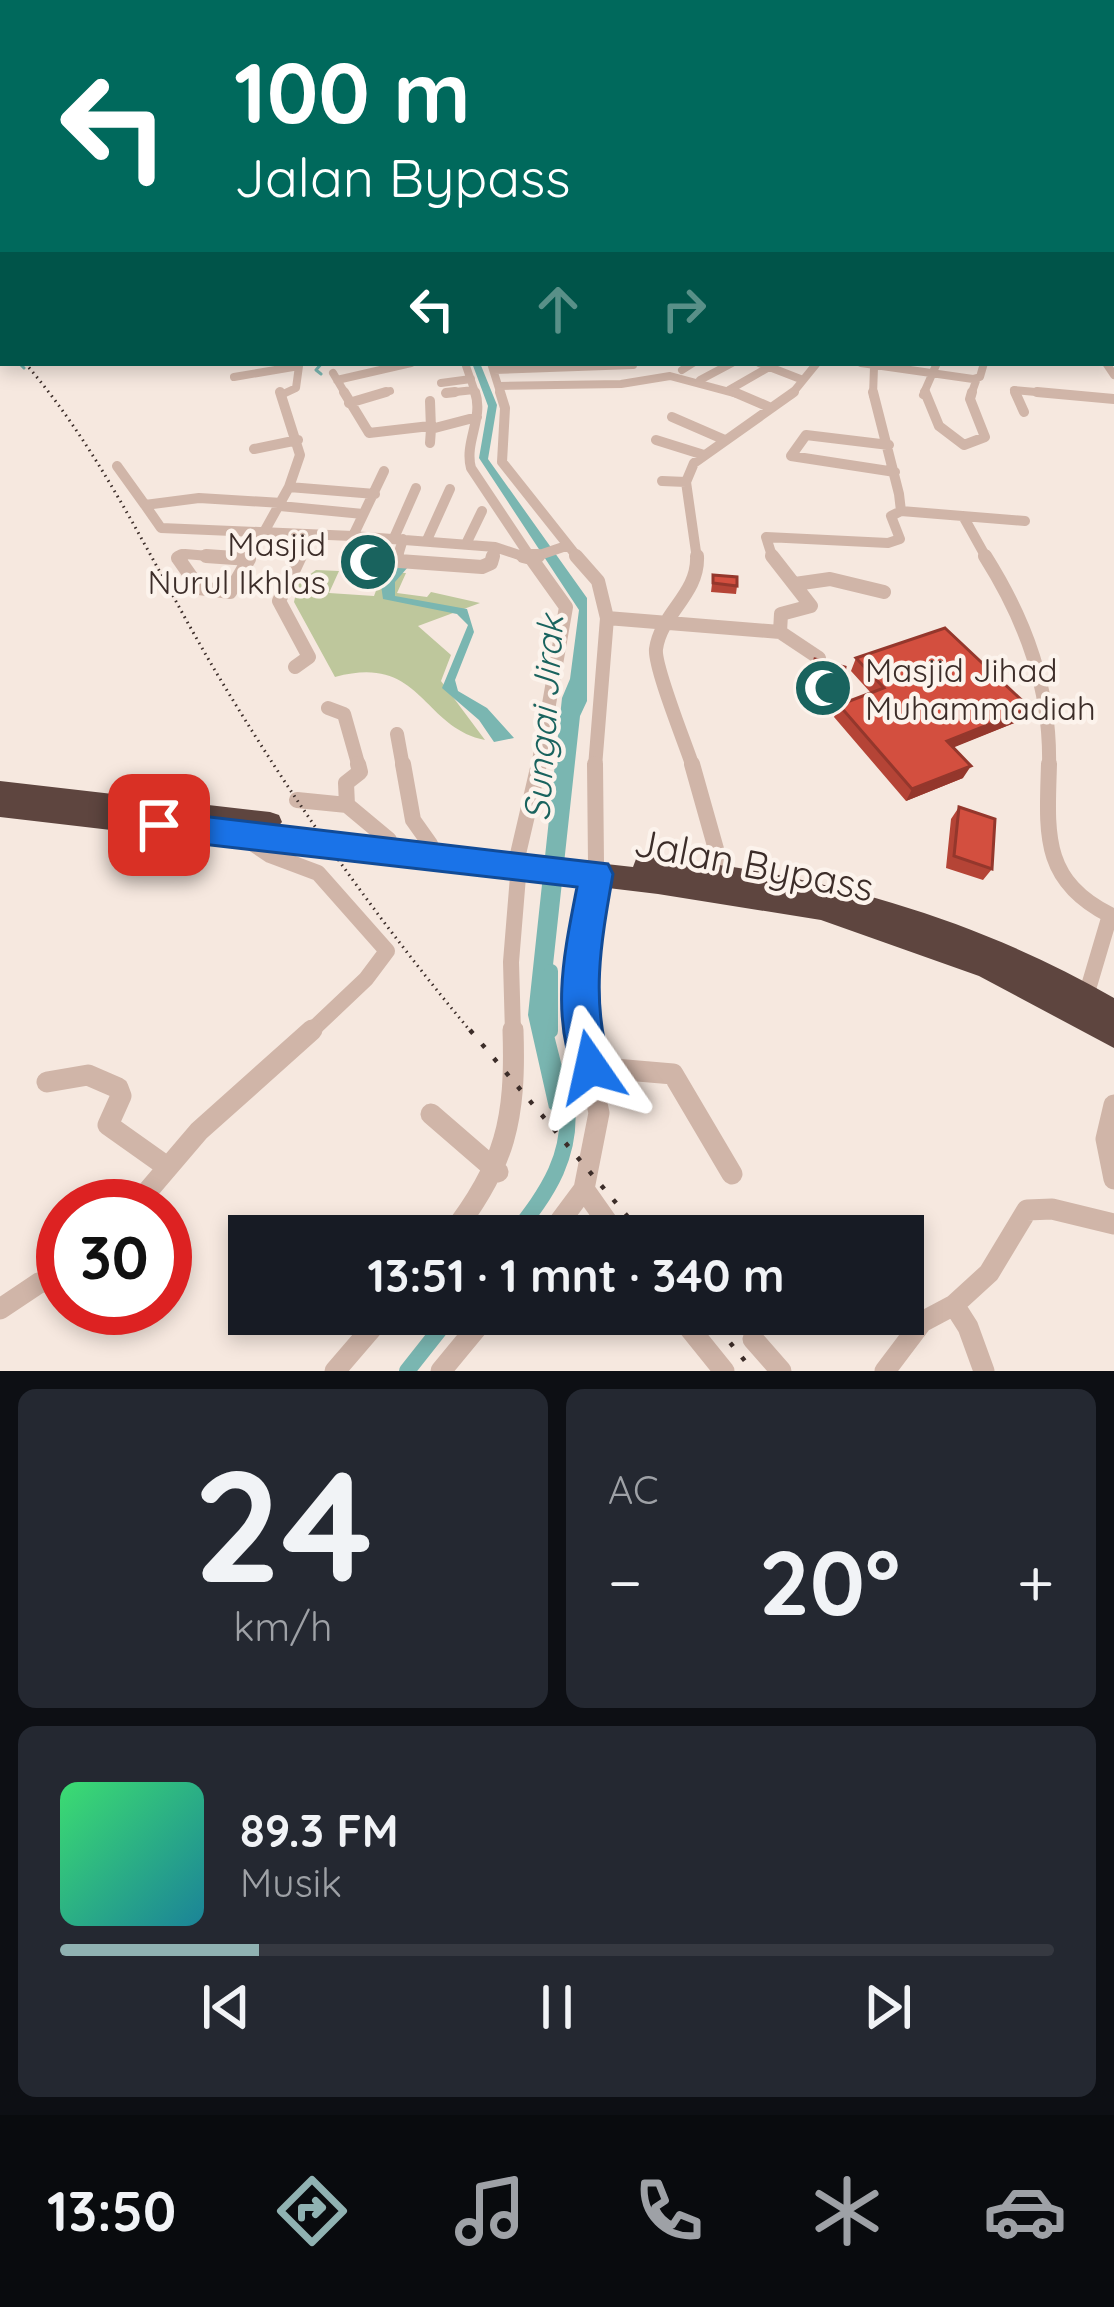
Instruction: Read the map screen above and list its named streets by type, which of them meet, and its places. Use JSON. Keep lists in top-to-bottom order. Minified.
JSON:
{"streets":{"highway":["Jalan Bypass"]},"water":["Sungai Jirak"],"places":{"mosque":["Masjid Nurul Ikhlas","Masjid Jihad Muhammadiah"]},"page":{"turn":["100 m","Jalan Bypass"],"limit":"30","trip":"13:51 · 1 mnt · 340 m","tile":[["24","km/h"],"AC"],"heat":["−","20°","+"],"song":["89.3 FM","Musik"],"tabs":"13:50"}}
